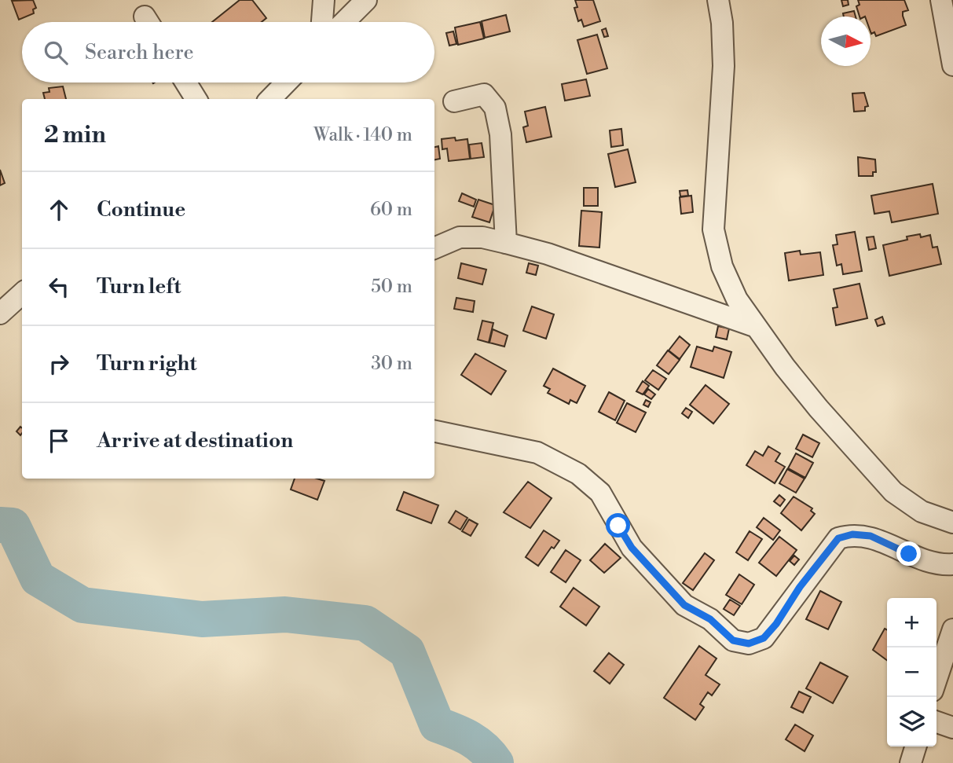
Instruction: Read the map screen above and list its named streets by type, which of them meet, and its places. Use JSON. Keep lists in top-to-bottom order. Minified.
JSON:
{"north":"right","page":{"search":"Search here","heading":["2 min","Walk · 140 m"],"list":[["Continue","60 m"],["Turn left","50 m"],["Turn right","30 m"],"Arrive at destination"],"map_buttons":["+","−"]}}
